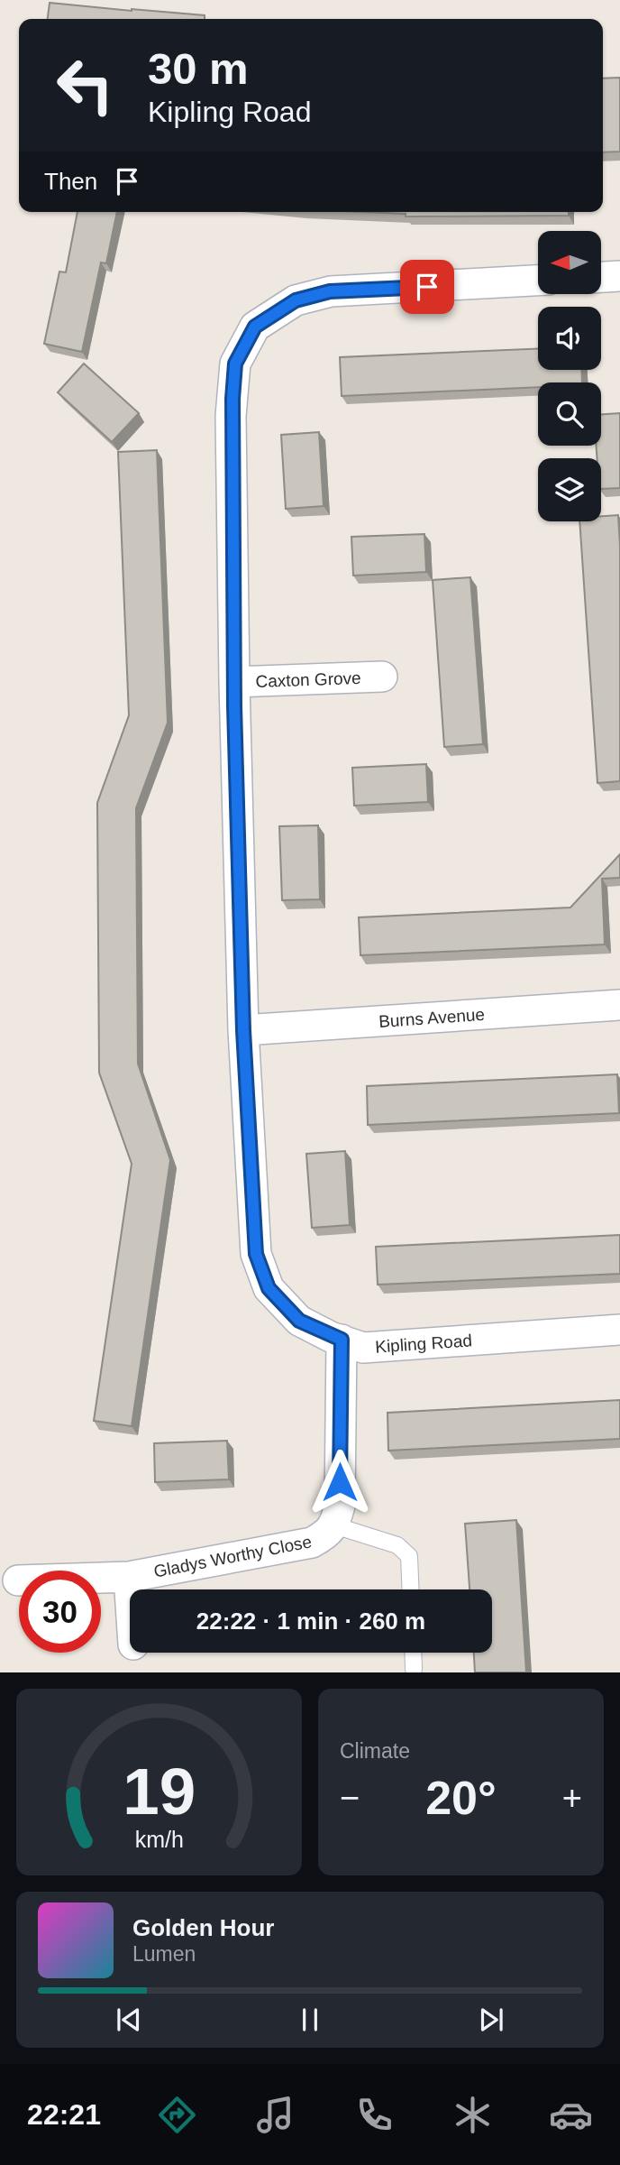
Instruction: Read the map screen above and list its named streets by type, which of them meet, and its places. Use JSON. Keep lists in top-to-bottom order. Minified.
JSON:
{"streets":{"street":["Caxton Grove","Burns Avenue","Kipling Road","Gladys Worthy Close"]},"crossings":[["Caxton Grove","Kipling Road"],["Burns Avenue","Kipling Road"],["Kipling Road","Gladys Worthy Close"]],"north":"left","page":{"turn":["30 m","Kipling Road"],"then":"Then","limit":"30","trip":"22:22 · 1 min · 260 m","tile":"Climate","heat":["−","20°","+"],"song":["Golden Hour","Lumen"],"tabs":"22:21","gauge":["19","km/h"]}}
